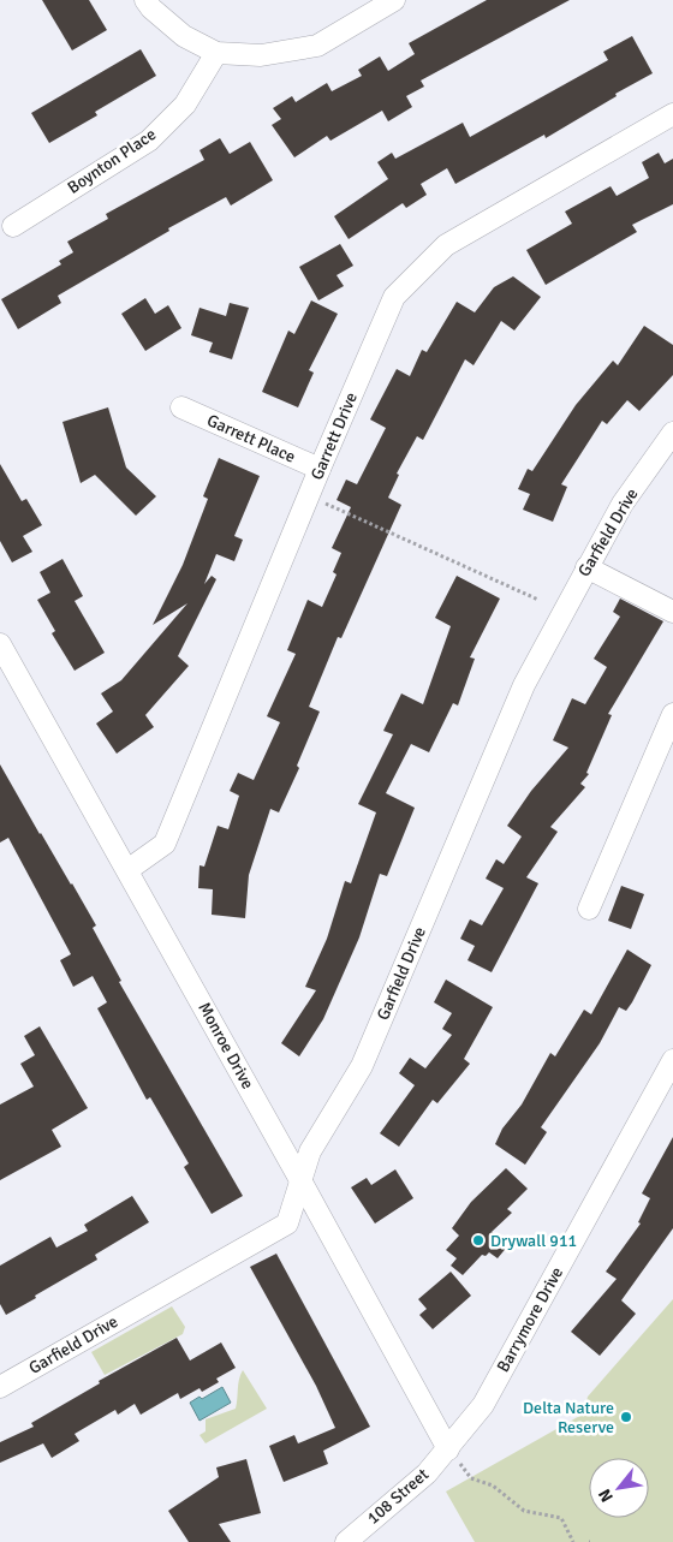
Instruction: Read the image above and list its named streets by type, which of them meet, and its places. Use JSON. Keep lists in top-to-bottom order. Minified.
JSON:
{"streets":{"street":["Boynton Place","Garrett Drive","Garrett Place","Garfield Drive","Monroe Drive","Barrymore Drive","108 Street"]},"crossings":[["Garrett Drive","Garrett Place"],["Garrett Drive","Monroe Drive"],["Garfield Drive","Monroe Drive"],["Monroe Drive","Barrymore Drive"],["Monroe Drive","108 Street"],["Barrymore Drive","108 Street"]],"places":["Drywall 911","Delta Nature Reserve"],"north":"bottom left"}
